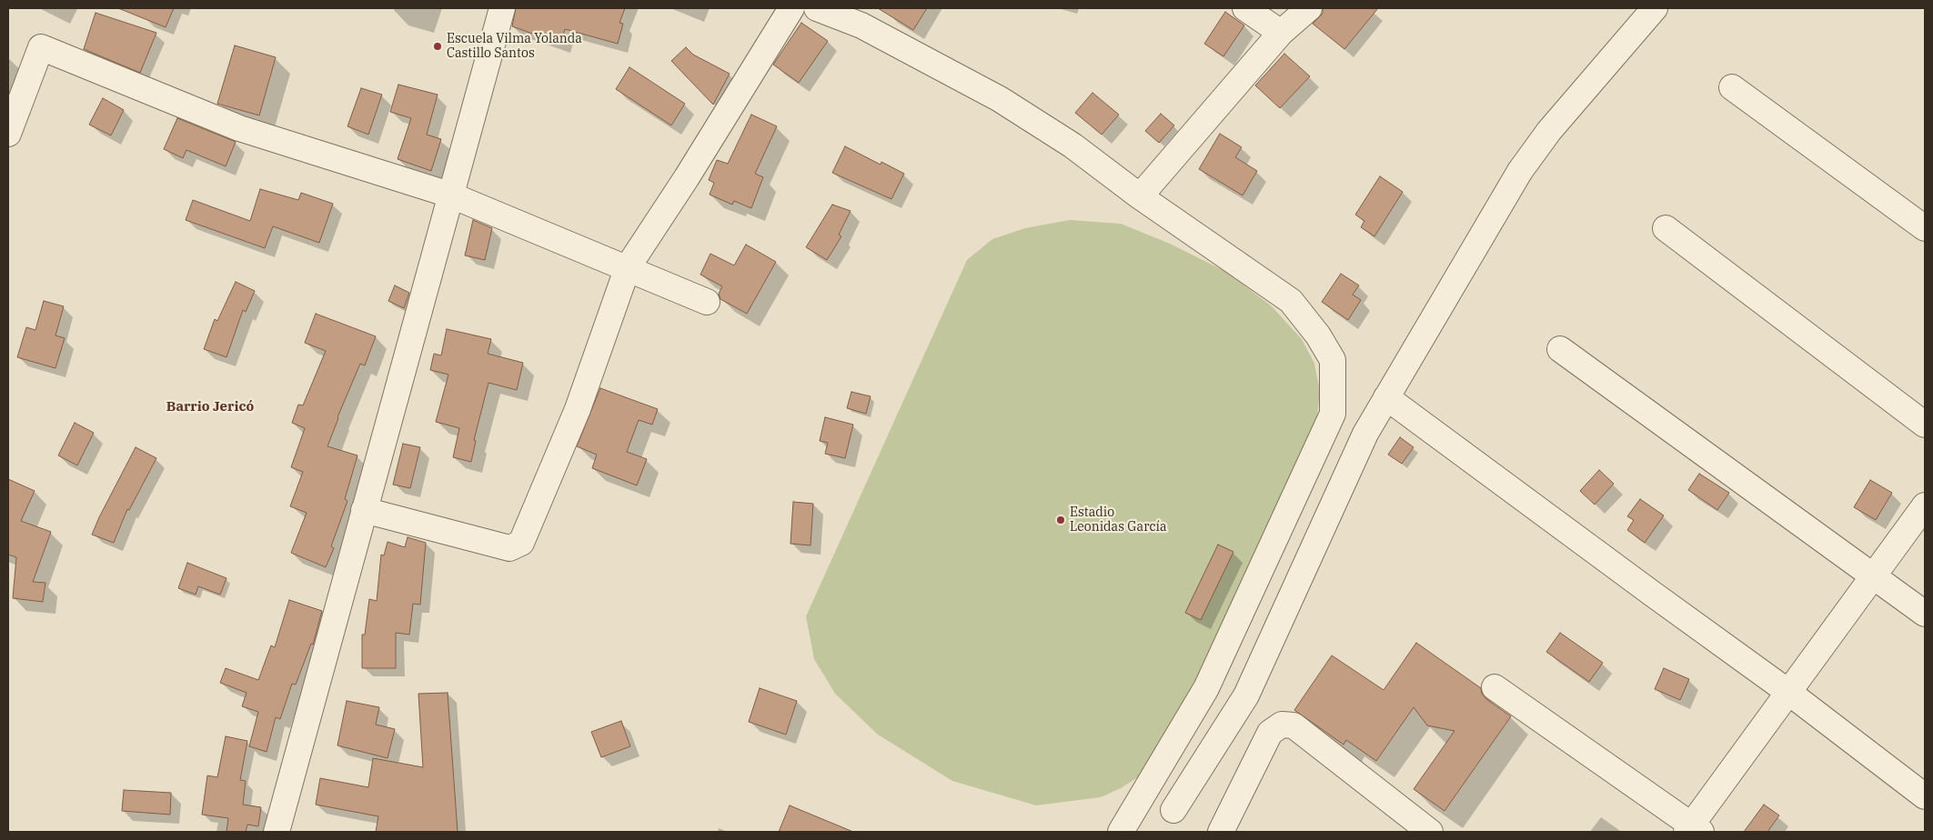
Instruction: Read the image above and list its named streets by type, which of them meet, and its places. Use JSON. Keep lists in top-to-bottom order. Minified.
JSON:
{"districts":["Barrio Jericó"],"places":["Escuela Vilma Yolanda Castillo Santos","Estadio Leonidas García"]}
